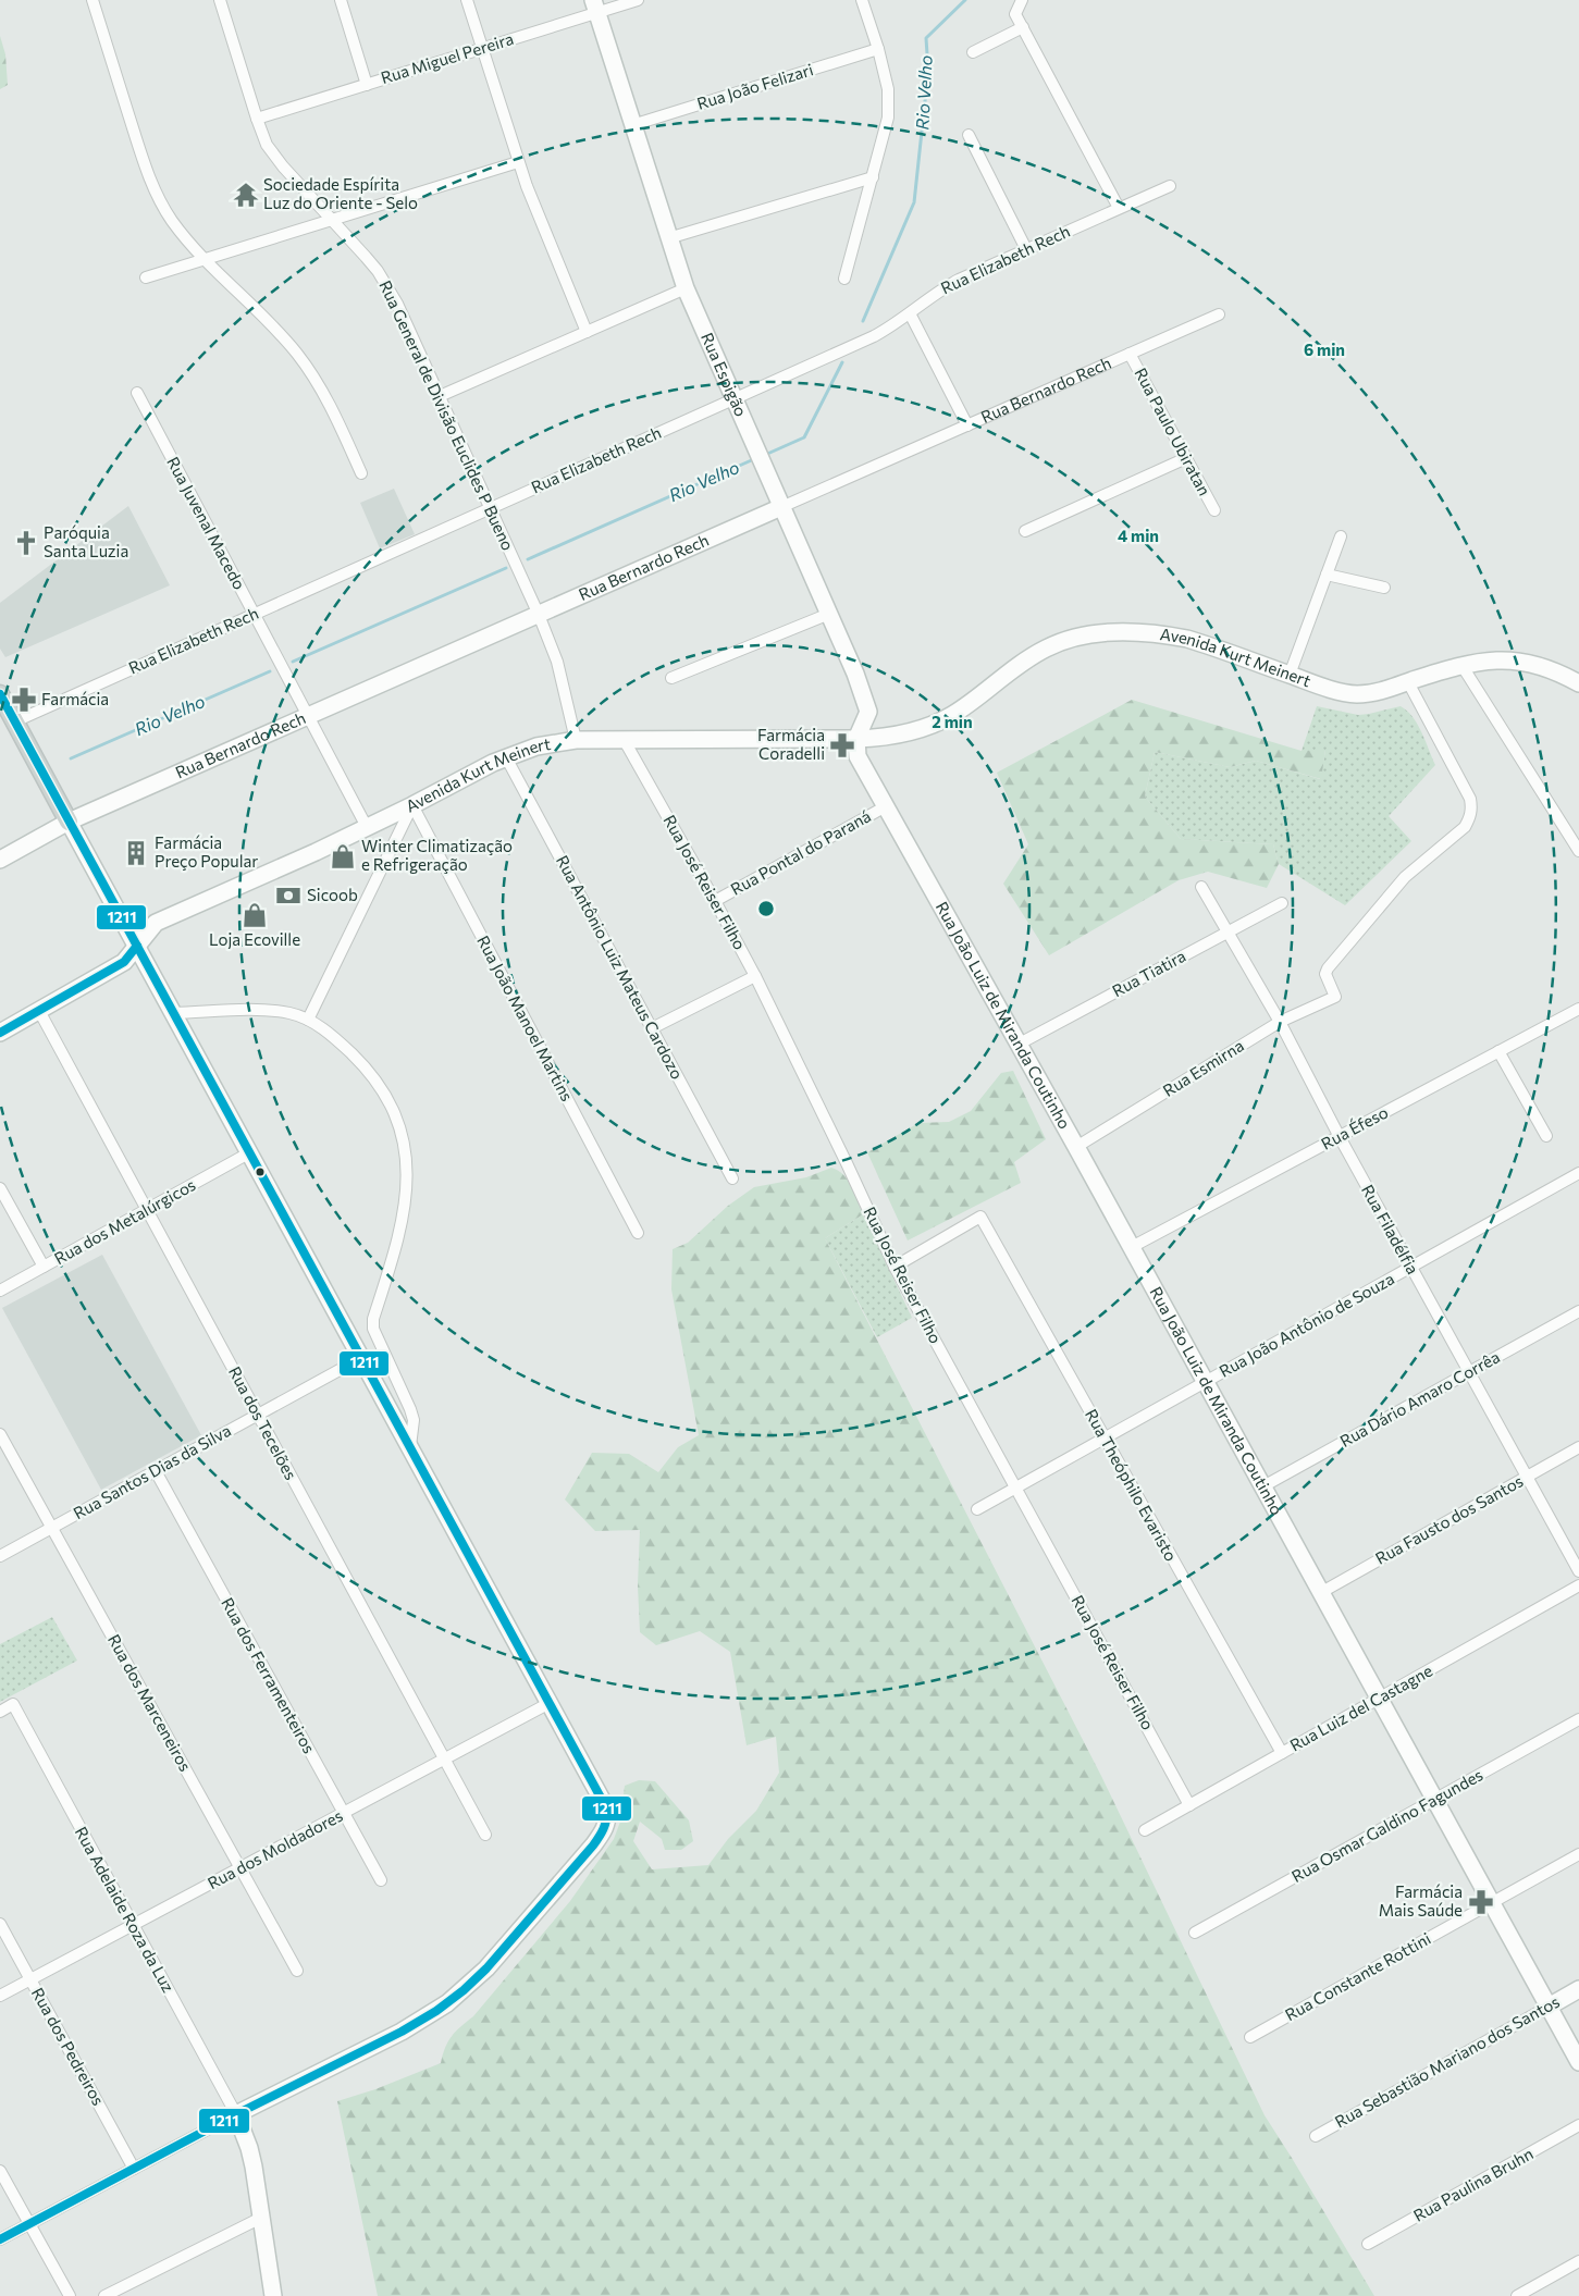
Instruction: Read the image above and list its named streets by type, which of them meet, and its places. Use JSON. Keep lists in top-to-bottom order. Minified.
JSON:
{"streets":{"main road":["Rua Espigão","Rua Bernardo Rech","Avenida Kurt Meinert","Rua João Luiz de Miranda Coutinho","Rua Sebastião Mariano dos Santos"],"street":["Rua Miguel Pereira","Rua João Felizari","Rua Elizabeth Rech","Rua General de Divisão Euclides P Bueno","Rua Paulo Ubiratan","Rua Juvenal Macedo","Rua Pontal do Paraná","Rua José Reiser Filho","Rua Antônio Luiz Mateus Cardozo","Rua Tiatira","Rua João Manoel Martins","Rua Esmirna","Rua Éfeso","Rua dos Metalúrgicos","Rua Filadélfia","Rua João Antônio de Souza","Rua Dário Amaro Corrêa","Rua dos Tecelões","Rua Santos Dias da Silva","Rua Theóphilo Evaristo","Rua Fausto dos Santos","Rua dos Ferramenteiros","Rua dos Marceneiros","Rua Luiz del Castagne","Rua Osmar Galdino Fagundes","Rua dos Moldadores","Rua Adelaide Roza da Luz","Rua Constante Rottini","Rua dos Pedreiros","Rua Paulina Bruhn"]},"crossings":[["Rua Miguel Pereira","Rua Espigão"],["Rua Miguel Pereira","Rua General de Divisão Euclides P Bueno"],["Rua João Felizari","Rua Espigão"],["Rua Elizabeth Rech","Rua Espigão"],["Rua Elizabeth Rech","Rua General de Divisão Euclides P Bueno"],["Rua Elizabeth Rech","Rua Juvenal Macedo"],["Rua Espigão","Rua Bernardo Rech"],["Rua Bernardo Rech","Rua General de Divisão Euclides P Bueno"],["Rua Bernardo Rech","Rua Paulo Ubiratan"],["Rua Bernardo Rech","Rua Juvenal Macedo"],["Rua General de Divisão Euclides P Bueno","Avenida Kurt Meinert"],["Rua Juvenal Macedo","Avenida Kurt Meinert"],["Avenida Kurt Meinert","Rua José Reiser Filho"],["Avenida Kurt Meinert","Rua Antônio Luiz Mateus Cardozo"],["Avenida Kurt Meinert","Rua João Luiz de Miranda Coutinho"],["Avenida Kurt Meinert","Rua João Manoel Martins"],["Avenida Kurt Meinert","Rua Esmirna"],["Avenida Kurt Meinert","Rua dos Tecelões"],["Rua Pontal do Paraná","Rua José Reiser Filho"],["Rua Pontal do Paraná","Rua João Luiz de Miranda Coutinho"],["Rua José Reiser Filho","Rua João Antônio de Souza"],["Rua José Reiser Filho","Rua Theóphilo Evaristo"],["Rua José Reiser Filho","Rua Luiz del Castagne"],["Rua Tiatira","Rua João Luiz de Miranda Coutinho"],["Rua Tiatira","Rua Filadélfia"],["Rua João Luiz de Miranda Coutinho","Rua Esmirna"],["Rua João Luiz de Miranda Coutinho","Rua Éfeso"],["Rua João Luiz de Miranda Coutinho","Rua João Antônio de Souza"],["Rua João Luiz de Miranda Coutinho","Rua Dário Amaro Corrêa"],["Rua João Luiz de Miranda Coutinho","Rua Fausto dos Santos"],["Rua João Luiz de Miranda Coutinho","Rua Luiz del Castagne"],["Rua João Luiz de Miranda Coutinho","Rua Osmar Galdino Fagundes"],["Rua João Luiz de Miranda Coutinho","Rua Constante Rottini"],["Rua João Luiz de Miranda Coutinho","Rua Sebastião Mariano dos Santos"],["Rua Esmirna","Rua Filadélfia"],["Rua Éfeso","Rua Filadélfia"],["Rua dos Metalúrgicos","Rua dos Tecelões"],["Rua Filadélfia","Rua João Antônio de Souza"],["Rua Filadélfia","Rua Dário Amaro Corrêa"],["Rua Filadélfia","Rua Fausto dos Santos"],["Rua João Antônio de Souza","Rua Theóphilo Evaristo"],["Rua dos Tecelões","Rua Santos Dias da Silva"],["Rua dos Tecelões","Rua dos Moldadores"],["Rua Santos Dias da Silva","Rua dos Ferramenteiros"],["Rua Santos Dias da Silva","Rua dos Marceneiros"],["Rua Theóphilo Evaristo","Rua Luiz del Castagne"],["Rua dos Ferramenteiros","Rua dos Moldadores"],["Rua dos Marceneiros","Rua dos Moldadores"],["Rua dos Moldadores","Rua Adelaide Roza da Luz"],["Rua dos Moldadores","Rua dos Pedreiros"]],"water":["Rio Velho"],"places":{"temple":["Sociedade Espírita Luz do Oriente - Selo"],"church":["Paróquia Santa Luzia"],"pharmacy":["Farmácia","Farmácia Coradelli","Farmácia Mais Saúde"],"building":["Farmácia Preço Popular"],"shop":["Winter Climatização e Refrigeração","Loja Ecoville"],"bank":["Sicoob"]},"lines":["transit line 1211"],"rings":["6 min","4 min","2 min"]}
